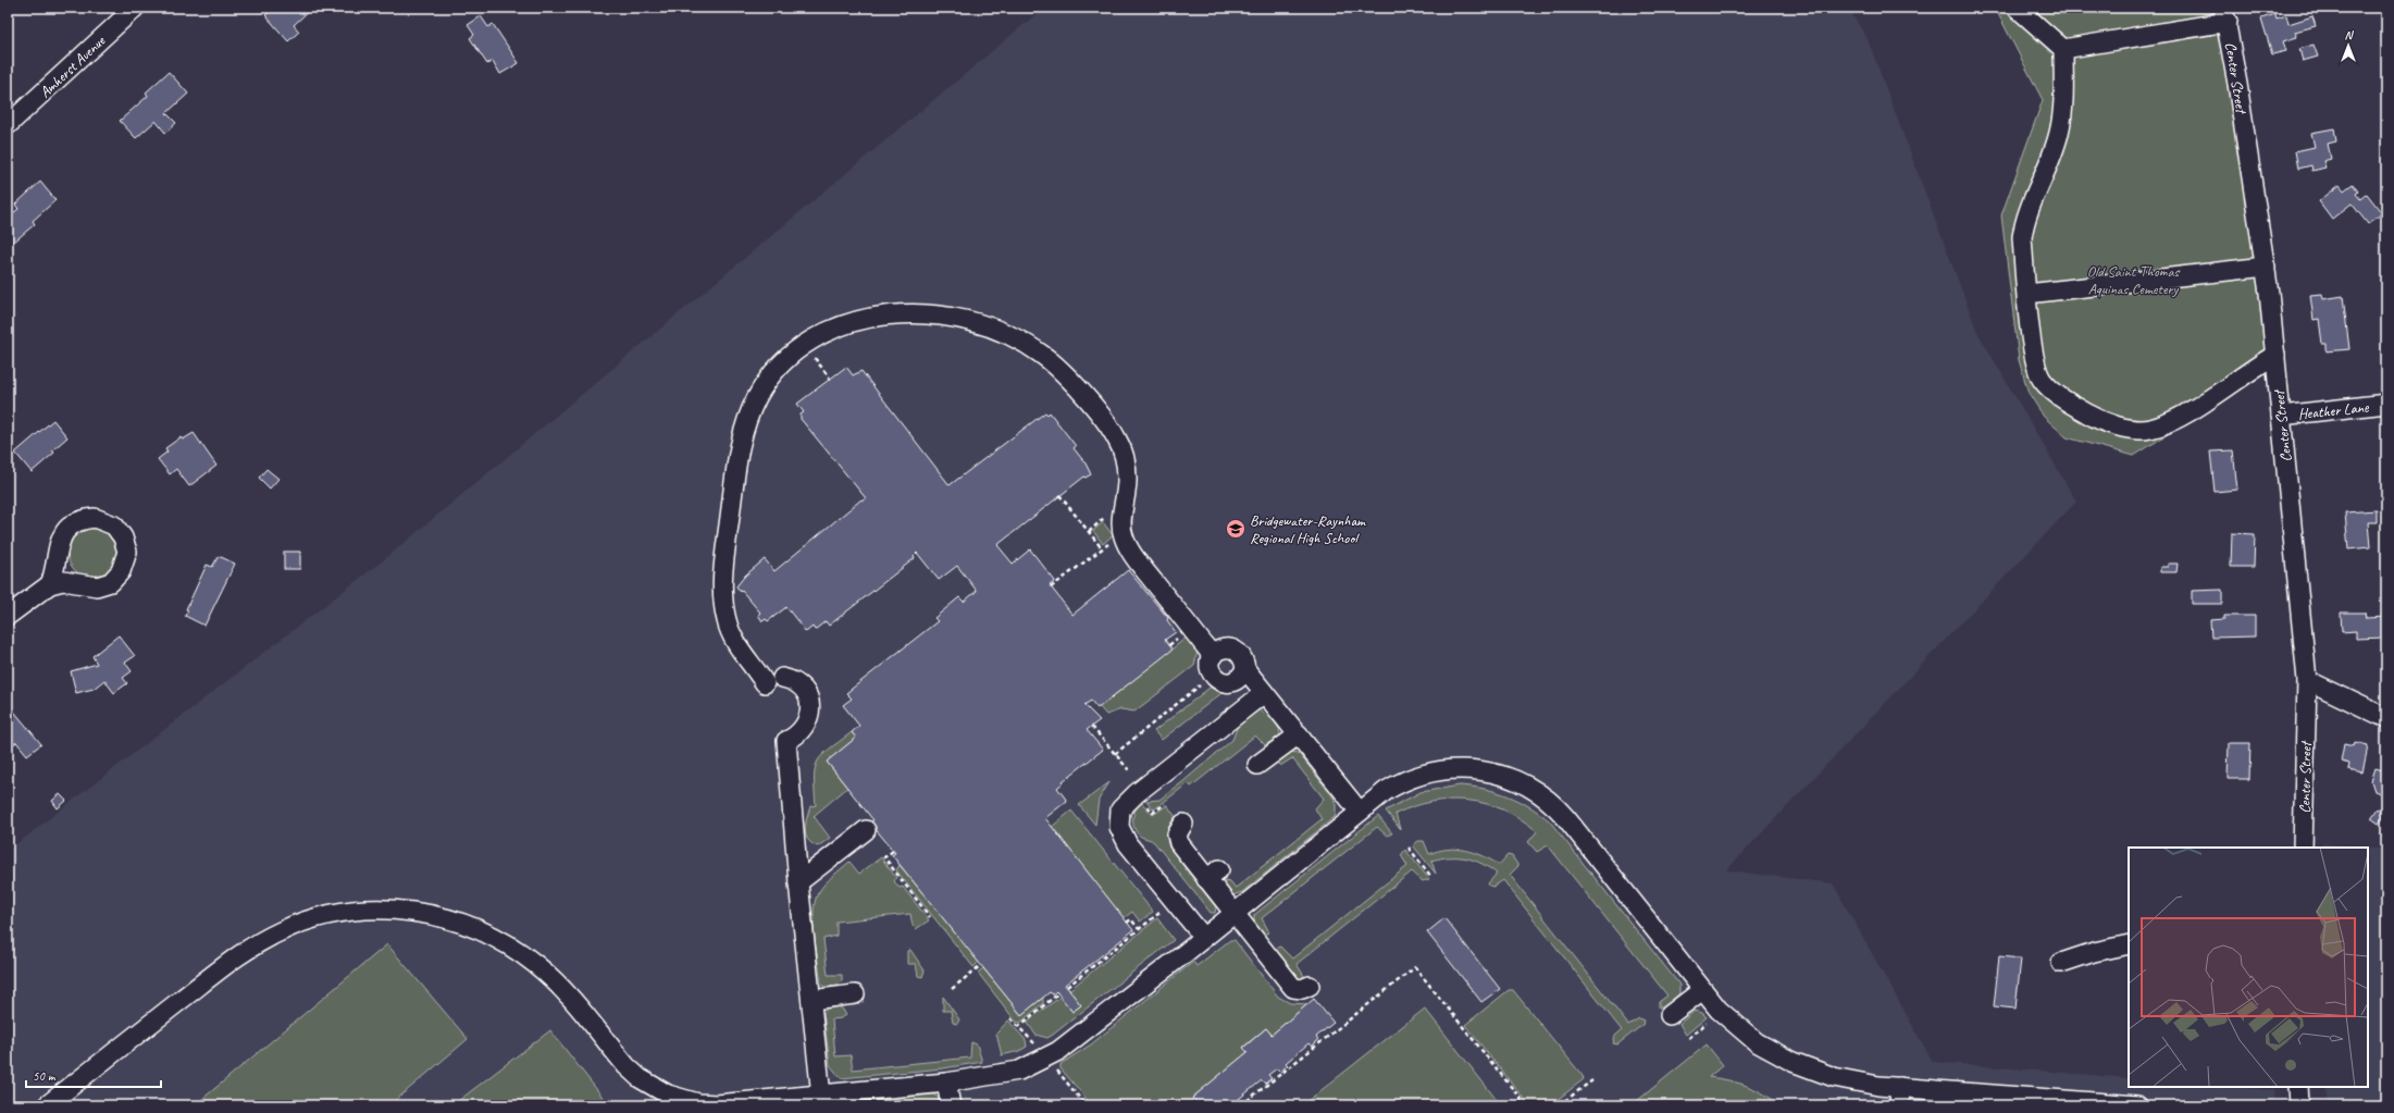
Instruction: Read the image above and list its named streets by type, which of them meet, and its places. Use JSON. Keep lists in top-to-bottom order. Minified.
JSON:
{"streets":{"street":["Amherst Avenue","Center Street","Heather Lane"]},"crossings":[["Center Street","Heather Lane"]],"parks":["Old Saint Thomas Aquinas Cemetery"],"places":{"school or university":["Bridgewater-Raynham Regional High School"]},"scale_bar":"50 m","north":"top"}
